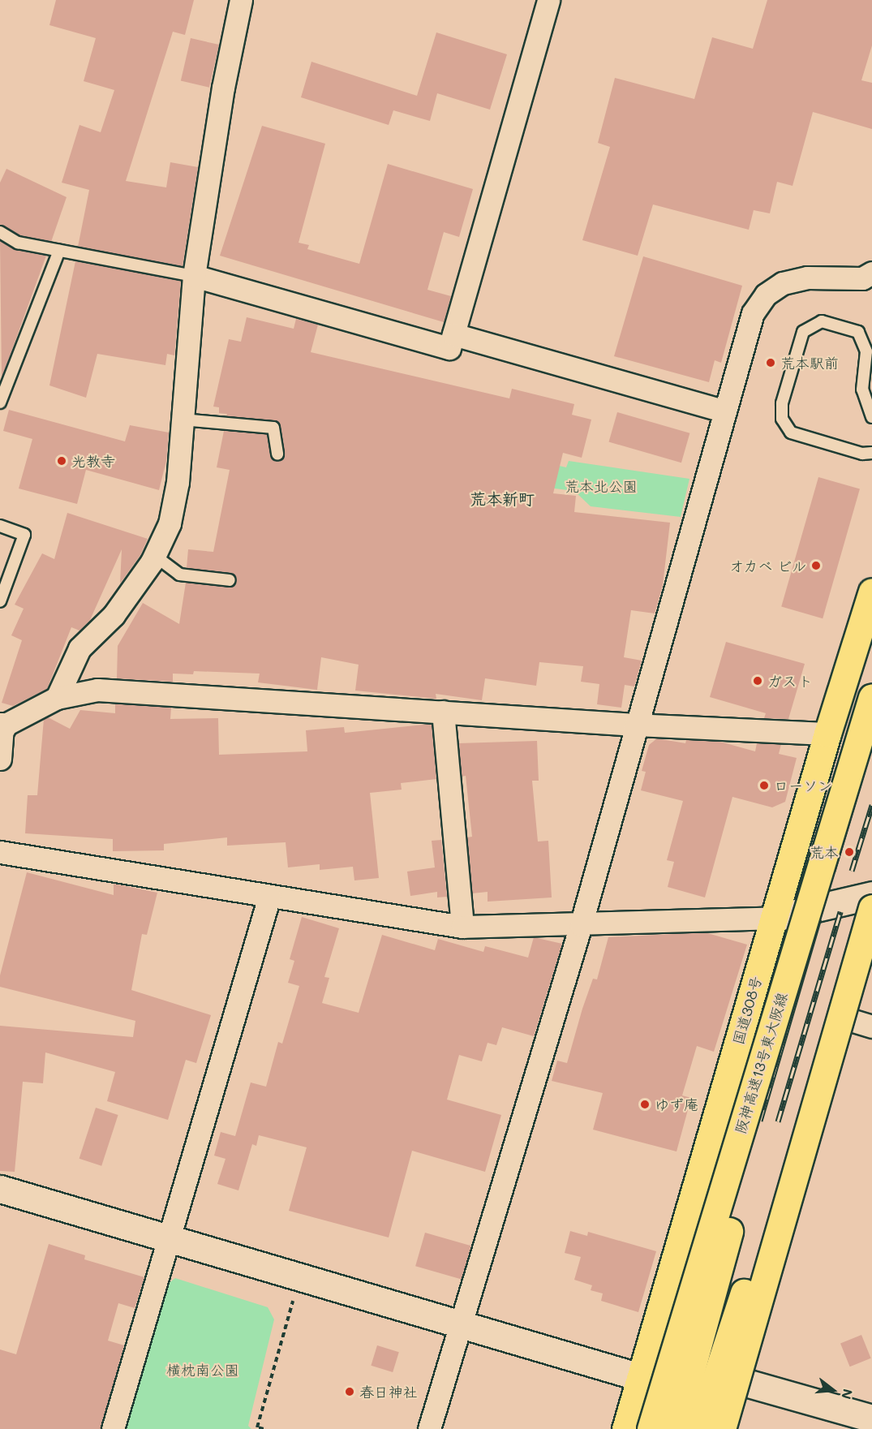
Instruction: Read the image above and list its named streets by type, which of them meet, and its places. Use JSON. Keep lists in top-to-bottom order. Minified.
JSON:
{"streets":{"highway":["国道308号","阪神高速13号東大阪線"]},"districts":["荒本新町"],"parks":["荒本北公園","横枕南公園"],"places":["荒本駅前","光教寺","オカベ ビル","ガスト","ローソン","荒本","ゆず庵","春日神社"],"north":"right"}
